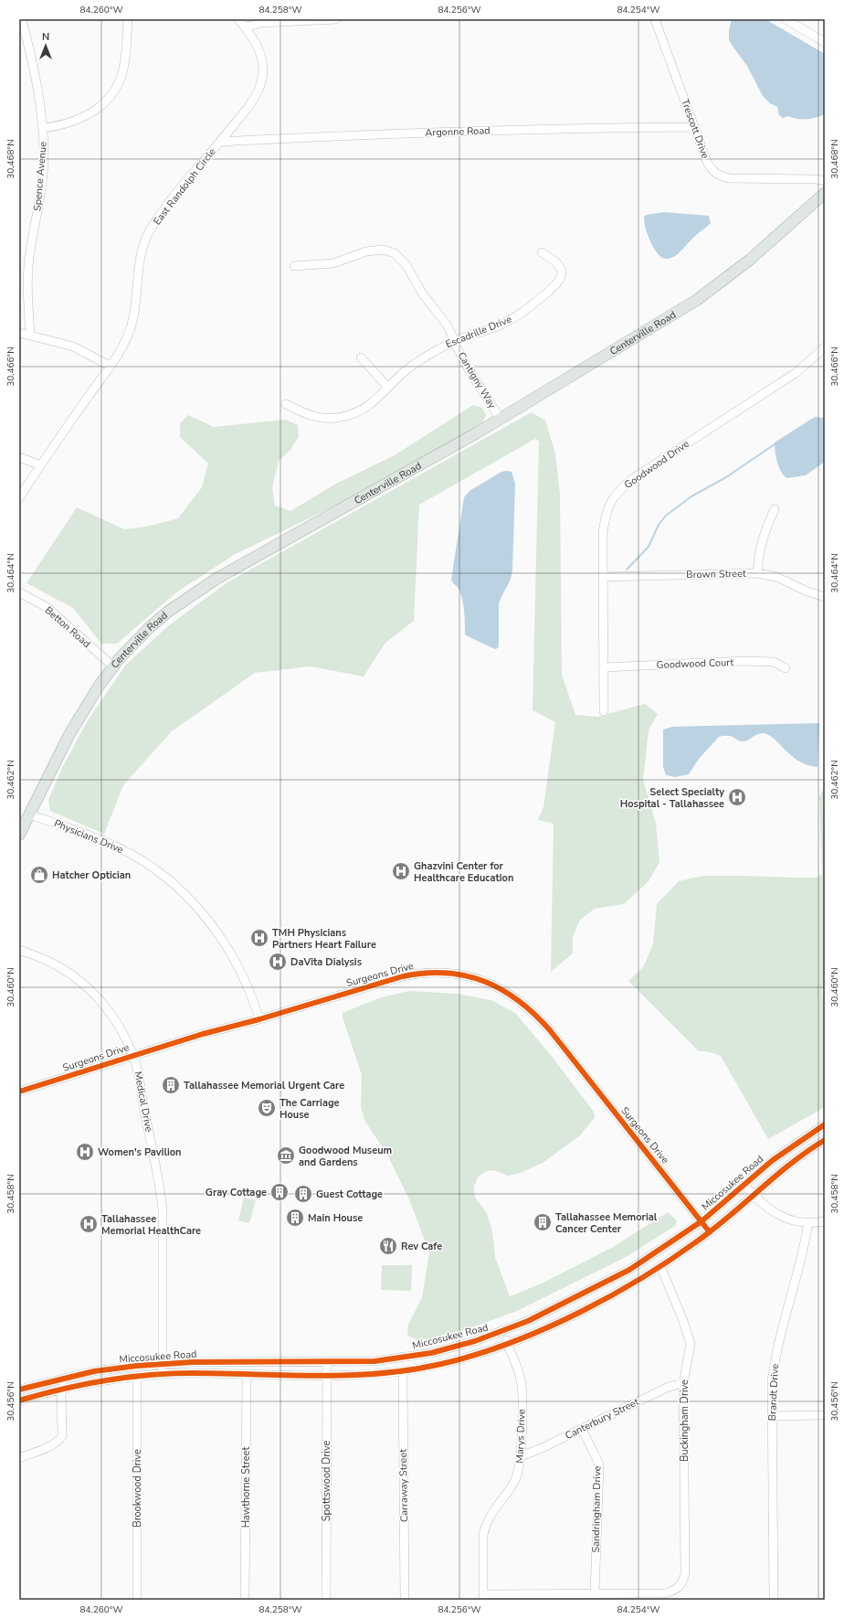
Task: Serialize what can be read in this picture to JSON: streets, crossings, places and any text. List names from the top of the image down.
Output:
{
  "streets": {
    "main road": ["Centerville Road"],
    "street": [
      "Trescott Drive",
      "Argonne Road",
      "Spence Avenue",
      "East Randolph Circle",
      "Escadrille Drive",
      "Cantigny Way",
      "Goodwood Drive",
      "Brown Street",
      "Betton Road",
      "Goodwood Court",
      "Physicians Drive",
      "Surgeons Drive",
      "Medical Drive",
      "Miccosukee Road",
      "Brandt Drive",
      "Canterbury Street",
      "Buckingham Drive",
      "Marys Drive",
      "Spottswood Drive",
      "Carraway Street",
      "Hawthorne Street",
      "Brookwood Drive",
      "Sandringham Drive"
    ]
  },
  "crossings": [
    ["Trescott Drive", "Argonne Road"],
    ["Argonne Road", "East Randolph Circle"],
    ["Escadrille Drive", "Cantigny Way"],
    ["Centerville Road", "Cantigny Way"],
    ["Centerville Road", "Betton Road"],
    ["Centerville Road", "Physicians Drive"],
    ["Goodwood Drive", "Brown Street"],
    ["Goodwood Drive", "Goodwood Court"],
    ["Physicians Drive", "Surgeons Drive"],
    ["Surgeons Drive", "Medical Drive"],
    ["Surgeons Drive", "Miccosukee Road"],
    ["Medical Drive", "Miccosukee Road"],
    ["Miccosukee Road", "Buckingham Drive"],
    ["Miccosukee Road", "Marys Drive"],
    ["Miccosukee Road", "Spottswood Drive"],
    ["Miccosukee Road", "Carraway Street"],
    ["Miccosukee Road", "Hawthorne Street"],
    ["Miccosukee Road", "Brookwood Drive"],
    ["Canterbury Street", "Buckingham Drive"],
    ["Canterbury Street", "Marys Drive"],
    ["Canterbury Street", "Sandringham Drive"],
    ["Buckingham Drive", "Sandringham Drive"]
  ],
  "places": {
    "hospital": [
      "Select Specialty Hospital - Tallahassee",
      "Ghazvini Center for Healthcare Education",
      "TMH Physicians Partners Heart Failure",
      "DaVita Dialysis",
      "Women's Pavilion",
      "Tallahassee Memorial HealthCare"
    ],
    "shop": ["Hatcher Optician"],
    "building": [
      "Tallahassee Memorial Urgent Care",
      "Gray Cottage",
      "Guest Cottage",
      "Main House",
      "Tallahassee Memorial Cancer Center"
    ],
    "theatre": ["The Carriage House"],
    "museum": ["Goodwood Museum and Gardens"],
    "restaurant": ["Rev Cafe"]
  },
  "north": "top",
  "coordinates": [
    "84.260°W",
    "84.258°W",
    "84.256°W",
    "84.254°W",
    "30.468°N",
    "30.466°N",
    "30.464°N",
    "30.462°N",
    "30.460°N",
    "30.458°N",
    "30.456°N"
  ]
}
